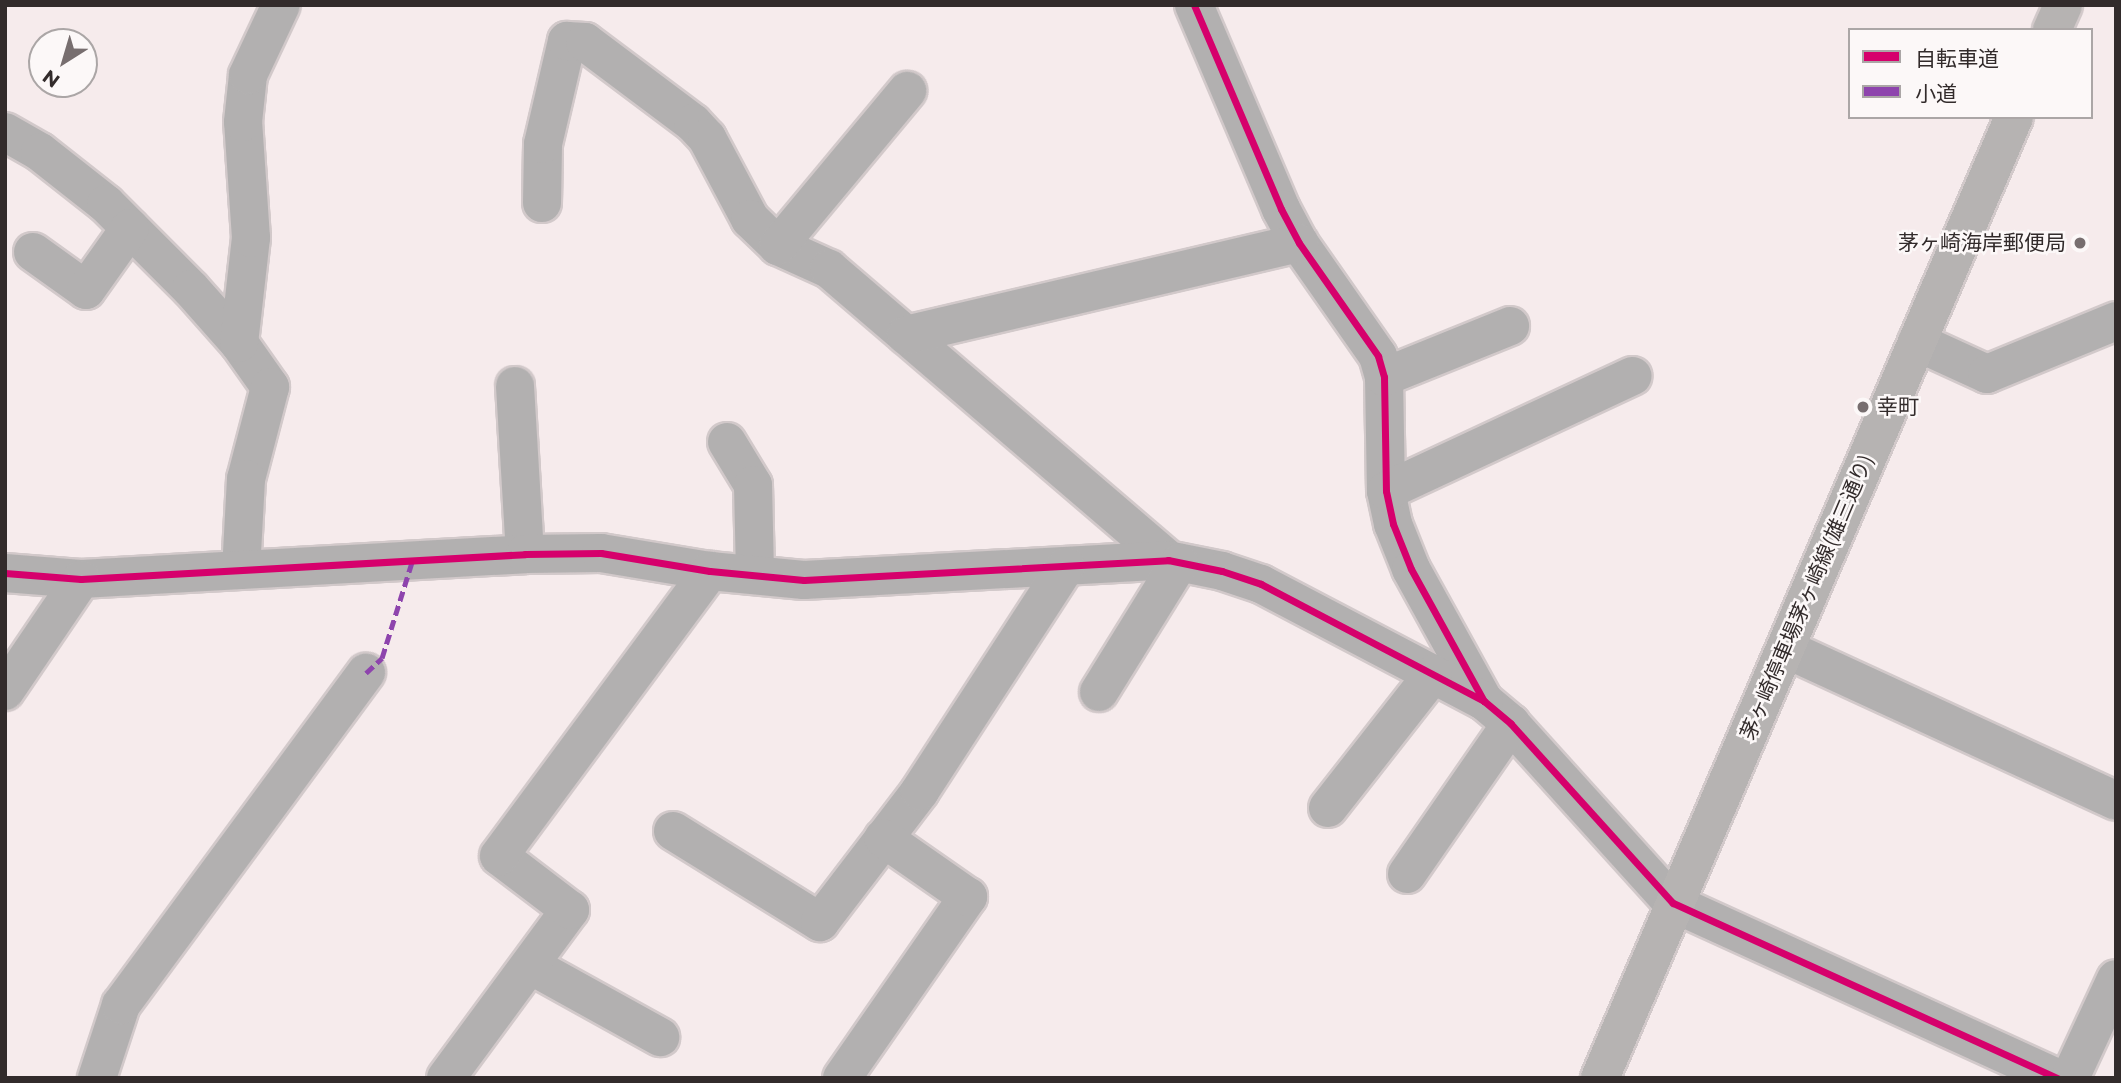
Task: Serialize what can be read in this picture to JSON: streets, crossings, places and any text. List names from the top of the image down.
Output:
{
  "streets": {
    "main road": ["茅ヶ崎停車場茅ヶ崎線(雄三通り)"]
  },
  "places": ["茅ヶ崎海岸郵便局", "幸町"],
  "legend": ["自転車道", "小道"],
  "north": "bottom left"
}
